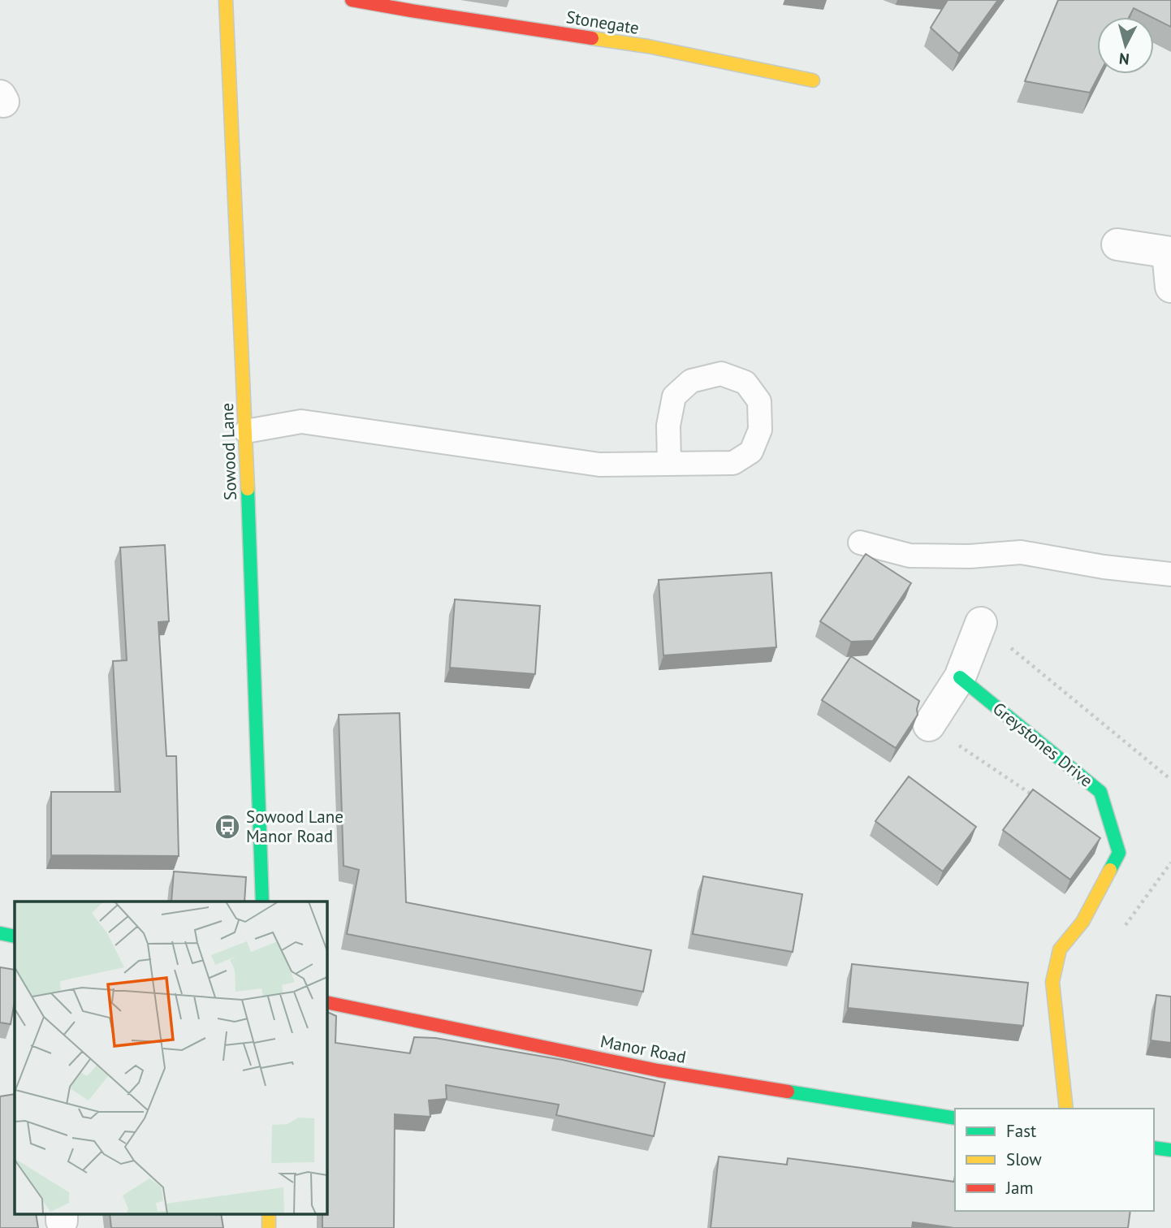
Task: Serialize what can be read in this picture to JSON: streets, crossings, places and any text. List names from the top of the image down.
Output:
{
  "streets": {
    "street": [
      "Stonegate",
      "Sowood Lane",
      "Greystones Drive",
      "Manor Road"
    ]
  },
  "places": {
    "bus stop": ["Sowood Lane Manor Road"]
  },
  "legend": ["Fast", "Slow", "Jam"],
  "north": "bottom"
}
